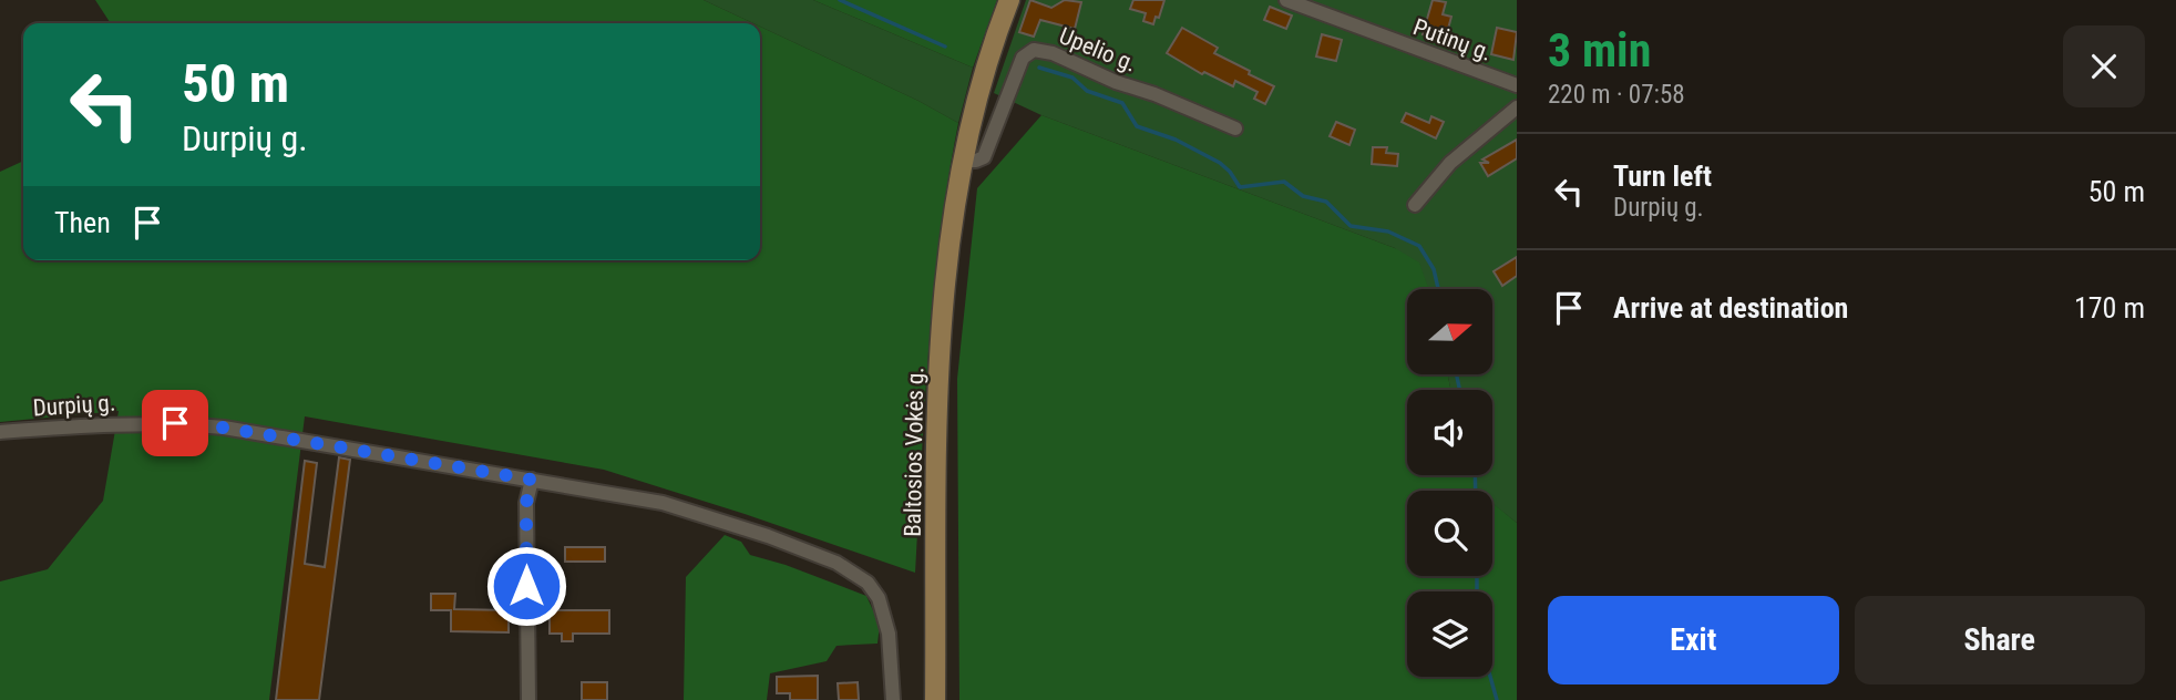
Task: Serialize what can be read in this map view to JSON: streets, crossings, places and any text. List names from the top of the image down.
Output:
{
  "streets": {
    "main road": ["Baltosios Vokės g."],
    "street": ["Putinų g.", "Upelio g.", "Durpių g."]
  },
  "crossings": [
    ["Upelio g.", "Baltosios Vokės g."]
  ],
  "north": "right",
  "page": {
    "heading": ["3 min", "220 m · 07:58"],
    "turn": ["50 m", "Durpių g."],
    "list": [
      {
        "name": "Turn left",
        "note": "Durpių g.",
        "value": "50 m"
      },
      {
        "name": "Arrive at destination",
        "value": "170 m"
      }
    ],
    "then": "Then",
    "buttons": ["Exit", "Share"]
  }
}
